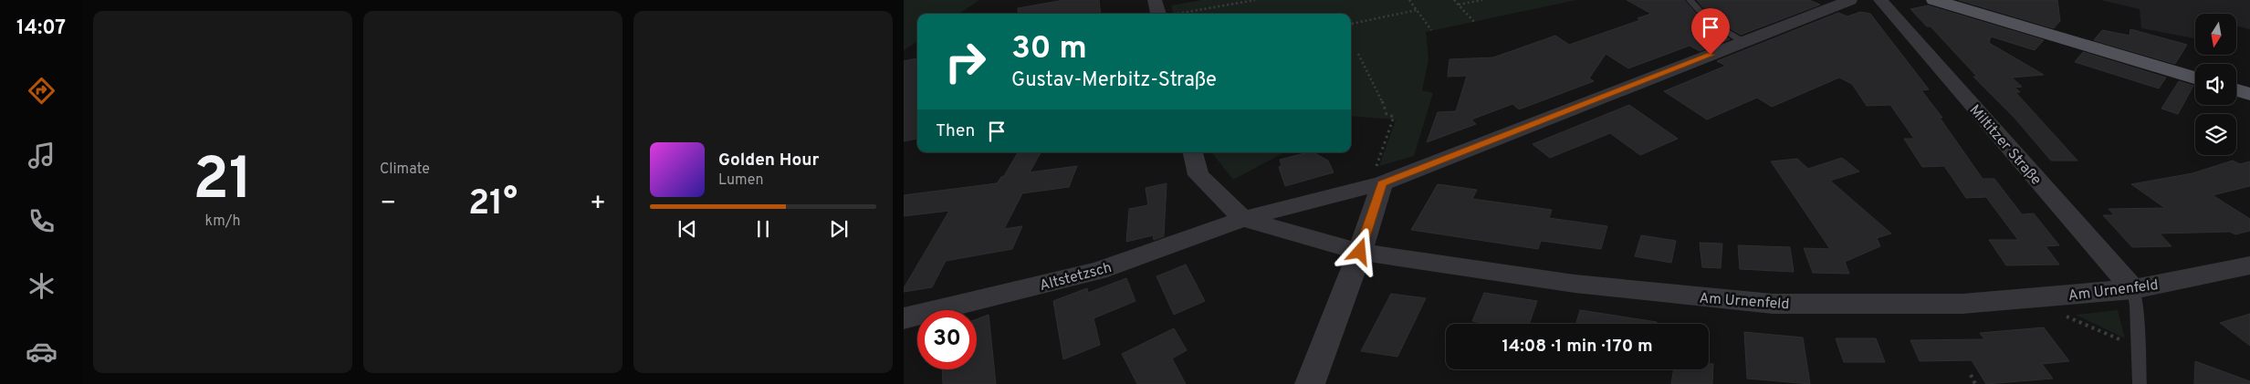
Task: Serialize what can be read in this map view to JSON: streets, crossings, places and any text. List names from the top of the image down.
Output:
{
  "streets": {
    "street": ["Miltitzer Straße", "Altstetzsch", "Am Urnenfeld"]
  },
  "crossings": [
    ["Miltitzer Straße", "Am Urnenfeld"],
    ["Altstetzsch", "Am Urnenfeld"]
  ],
  "north": "bottom",
  "page": {
    "tabs": "14:07",
    "tile": [
      ["21", "km/h"],
      "Climate"
    ],
    "turn": ["30 m", "Gustav-Merbitz-Straße"],
    "then": "Then",
    "song": ["Golden Hour", "Lumen"],
    "heat": ["−", "21°", "+"],
    "limit": "30",
    "trip": "14:08 · 1 min · 170 m"
  }
}
